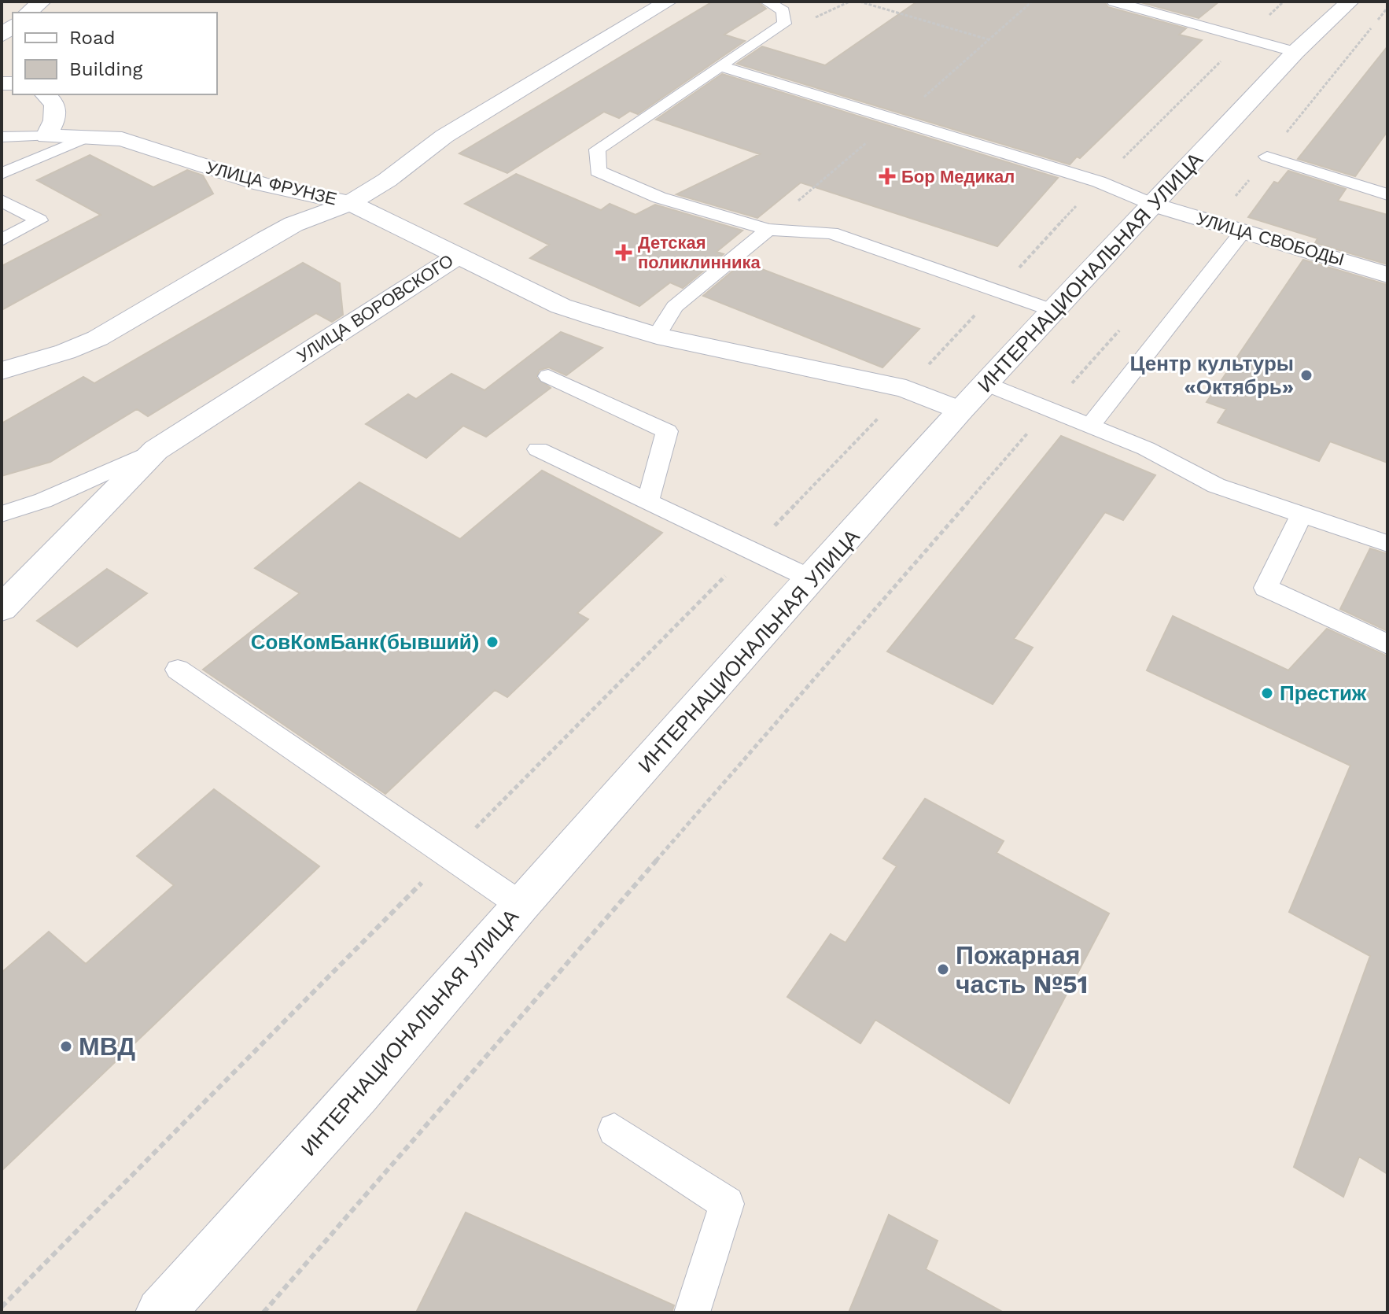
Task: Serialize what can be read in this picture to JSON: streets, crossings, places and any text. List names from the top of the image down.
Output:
{
  "streets": {
    "street": [
      "УЛИЦА ФРУНЗЕ",
      "УЛИЦА СВОБОДЫ",
      "ИНТЕРНАЦИОНАЛЬНАЯ УЛИЦА",
      "УЛИЦА ВОРОВСКОГО"
    ]
  },
  "crossings": [
    ["УЛИЦА ФРУНЗЕ", "УЛИЦА ВОРОВСКОГО"],
    ["УЛИЦА СВОБОДЫ", "ИНТЕРНАЦИОНАЛЬНАЯ УЛИЦА"]
  ],
  "places": {
    "health": ["Бор Медикал", "Детская поликлинника"],
    "other": [
      "Центр культуры «Октябрь»",
      "СовКомБанк(бывший)",
      "Престиж",
      "Пожарная часть №51",
      "МВД"
    ]
  },
  "legend": ["Road", "Building"]
}
